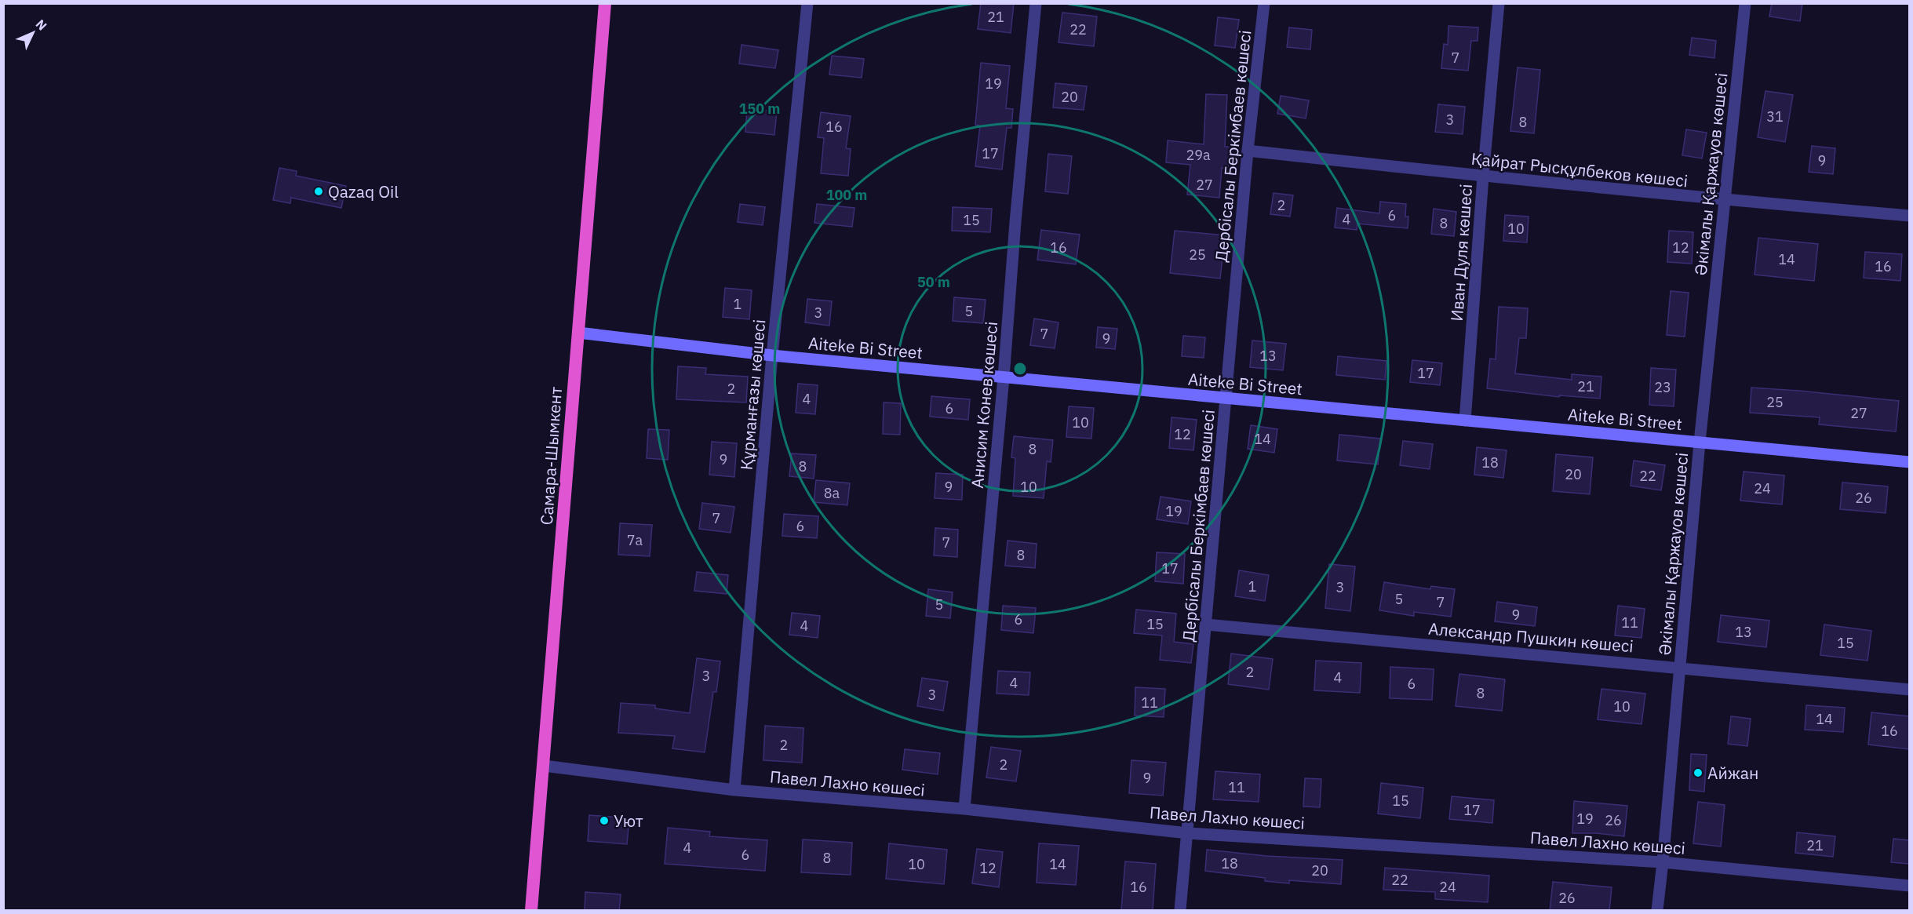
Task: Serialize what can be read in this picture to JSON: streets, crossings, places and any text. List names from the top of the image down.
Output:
{
  "streets": {
    "highway": ["Самара-Шымкент"],
    "main road": ["Aiteke Bi Street"],
    "street": [
      "Дербісалы Беркімбаев көшесі",
      "Қайрат Рысқұлбеков көшесі",
      "Әкімалы Қаржауов көшесі",
      "Иван Дуля көшесі",
      "Құрманғазы көшесі",
      "Анисим Конев көшесі",
      "Александр Пушкин көшесі",
      "Павел Лахно көшесі"
    ]
  },
  "crossings": [
    ["Дербісалы Беркімбаев көшесі", "Қайрат Рысқұлбеков көшесі"],
    ["Дербісалы Беркімбаев көшесі", "Aiteke Bi Street"],
    ["Дербісалы Беркімбаев көшесі", "Александр Пушкин көшесі"],
    ["Дербісалы Беркімбаев көшесі", "Павел Лахно көшесі"],
    ["Қайрат Рысқұлбеков көшесі", "Әкімалы Қаржауов көшесі"],
    ["Қайрат Рысқұлбеков көшесі", "Иван Дуля көшесі"],
    ["Әкімалы Қаржауов көшесі", "Aiteke Bi Street"],
    ["Әкімалы Қаржауов көшесі", "Александр Пушкин көшесі"],
    ["Әкімалы Қаржауов көшесі", "Павел Лахно көшесі"],
    ["Иван Дуля көшесі", "Aiteke Bi Street"],
    ["Aiteke Bi Street", "Құрманғазы көшесі"],
    ["Aiteke Bi Street", "Анисим Конев көшесі"],
    ["Aiteke Bi Street", "Самара-Шымкент"],
    ["Құрманғазы көшесі", "Павел Лахно көшесі"],
    ["Анисим Конев көшесі", "Павел Лахно көшесі"],
    ["Самара-Шымкент", "Павел Лахно көшесі"]
  ],
  "places": ["Qazaq Oil", "Айжан", "Уют"],
  "house_numbers": [
    "21",
    "22",
    "7",
    "19",
    "20",
    "31",
    "3",
    "8",
    "16",
    "17",
    "29а",
    "9",
    "27",
    "2",
    "6",
    "4",
    "15",
    "8",
    "10",
    "16",
    "12",
    "25",
    "14",
    "16",
    "1",
    "5",
    "3",
    "7",
    "9",
    "13",
    "17",
    "21",
    "23",
    "2",
    "4",
    "25",
    "6",
    "27",
    "10",
    "12",
    "14",
    "8",
    "9",
    "18",
    "8",
    "20",
    "22",
    "9",
    "10",
    "24",
    "8а",
    "26",
    "19",
    "7",
    "6",
    "7а",
    "7",
    "8",
    "17",
    "1",
    "3",
    "5",
    "7",
    "5",
    "9",
    "6",
    "11",
    "15",
    "4",
    "13",
    "15",
    "2",
    "3",
    "4",
    "4",
    "6",
    "8",
    "3",
    "11",
    "10",
    "14",
    "16",
    "2",
    "2",
    "9",
    "11",
    "15",
    "17",
    "19",
    "26",
    "21",
    "4",
    "6",
    "8",
    "18",
    "10",
    "14",
    "12",
    "20",
    "22",
    "16",
    "24",
    "26"
  ],
  "north": "top right",
  "rings": ["150 m", "100 m", "50 m"]
}
